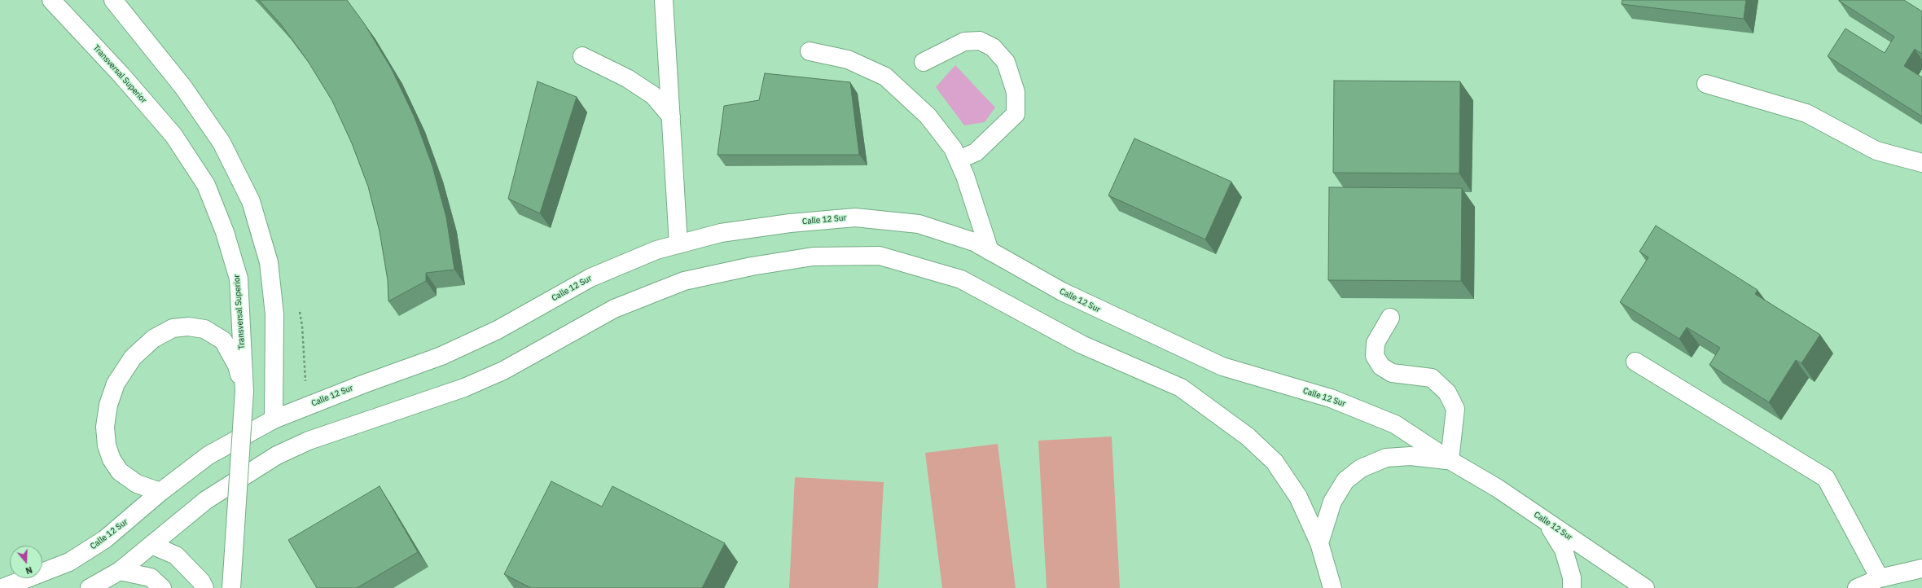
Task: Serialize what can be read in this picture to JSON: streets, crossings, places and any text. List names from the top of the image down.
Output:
{
  "streets": {
    "main road": ["Transversal Superior", "Calle 12 Sur"]
  },
  "north": "bottom"
}
